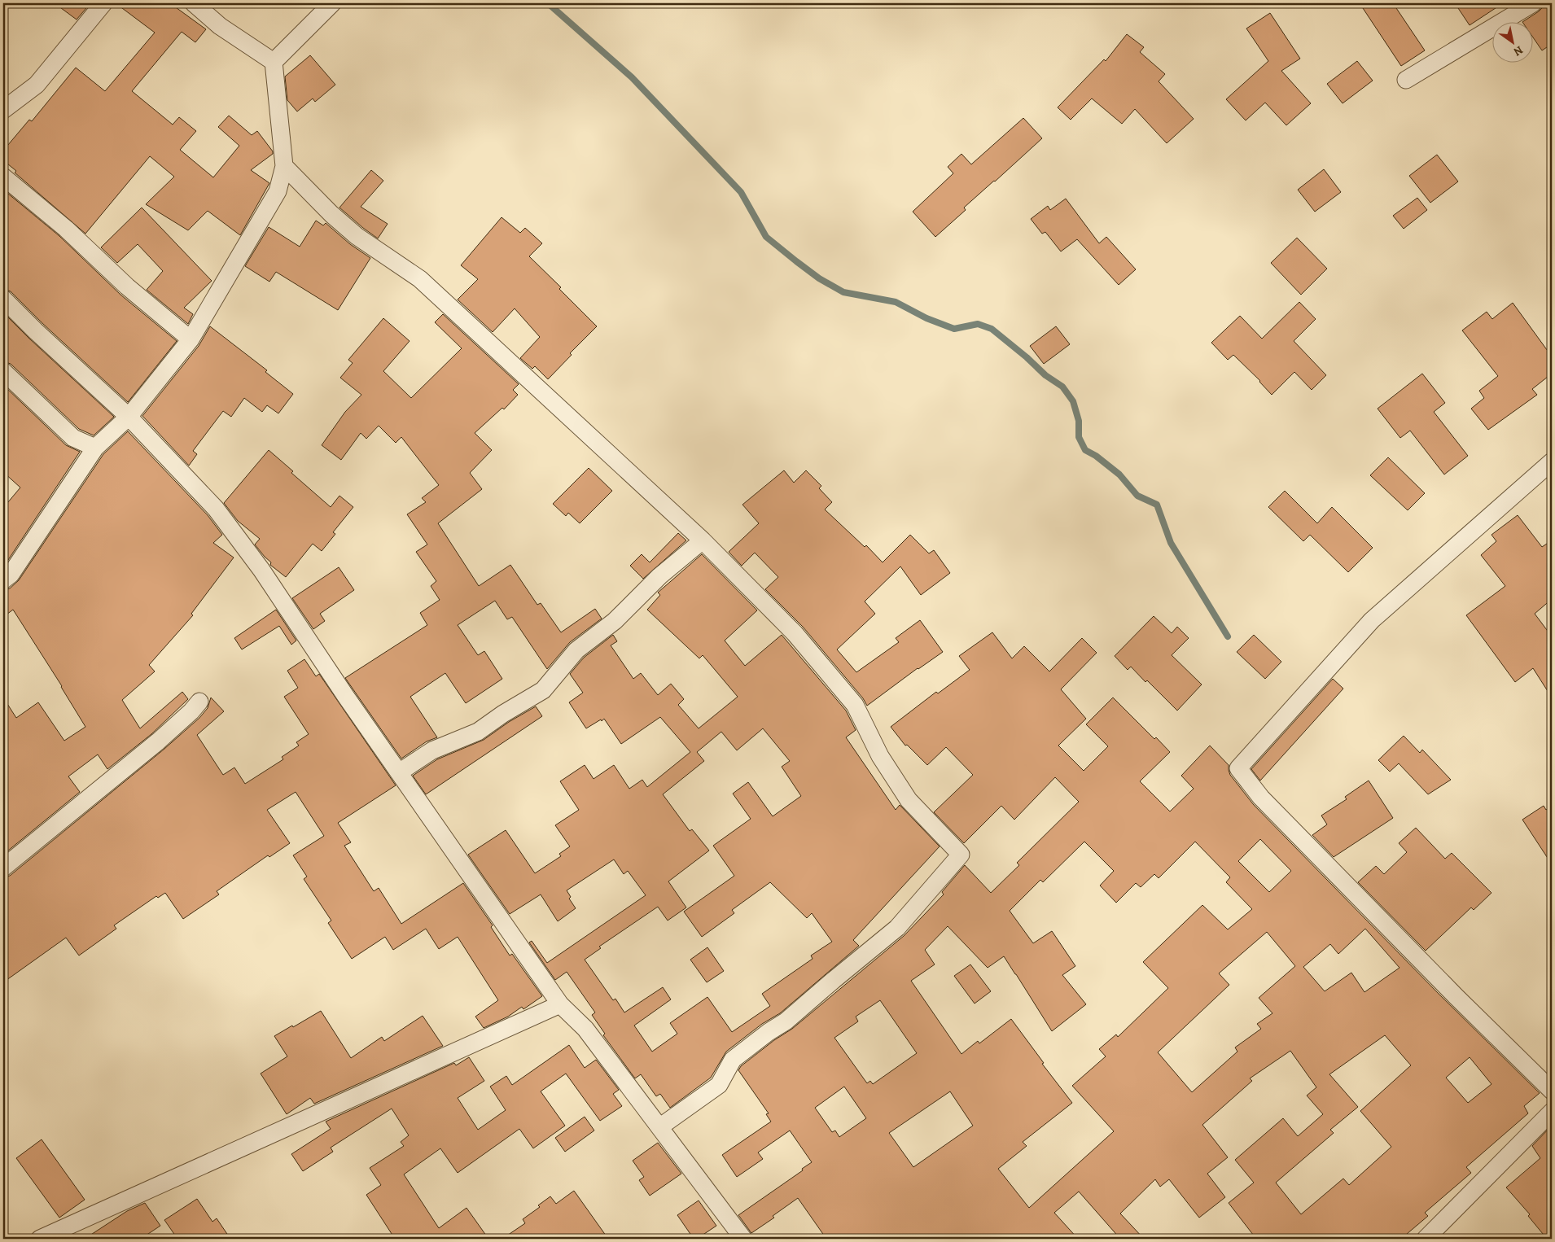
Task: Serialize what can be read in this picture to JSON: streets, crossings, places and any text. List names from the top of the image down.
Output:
{
  "north": "bottom right"
}
